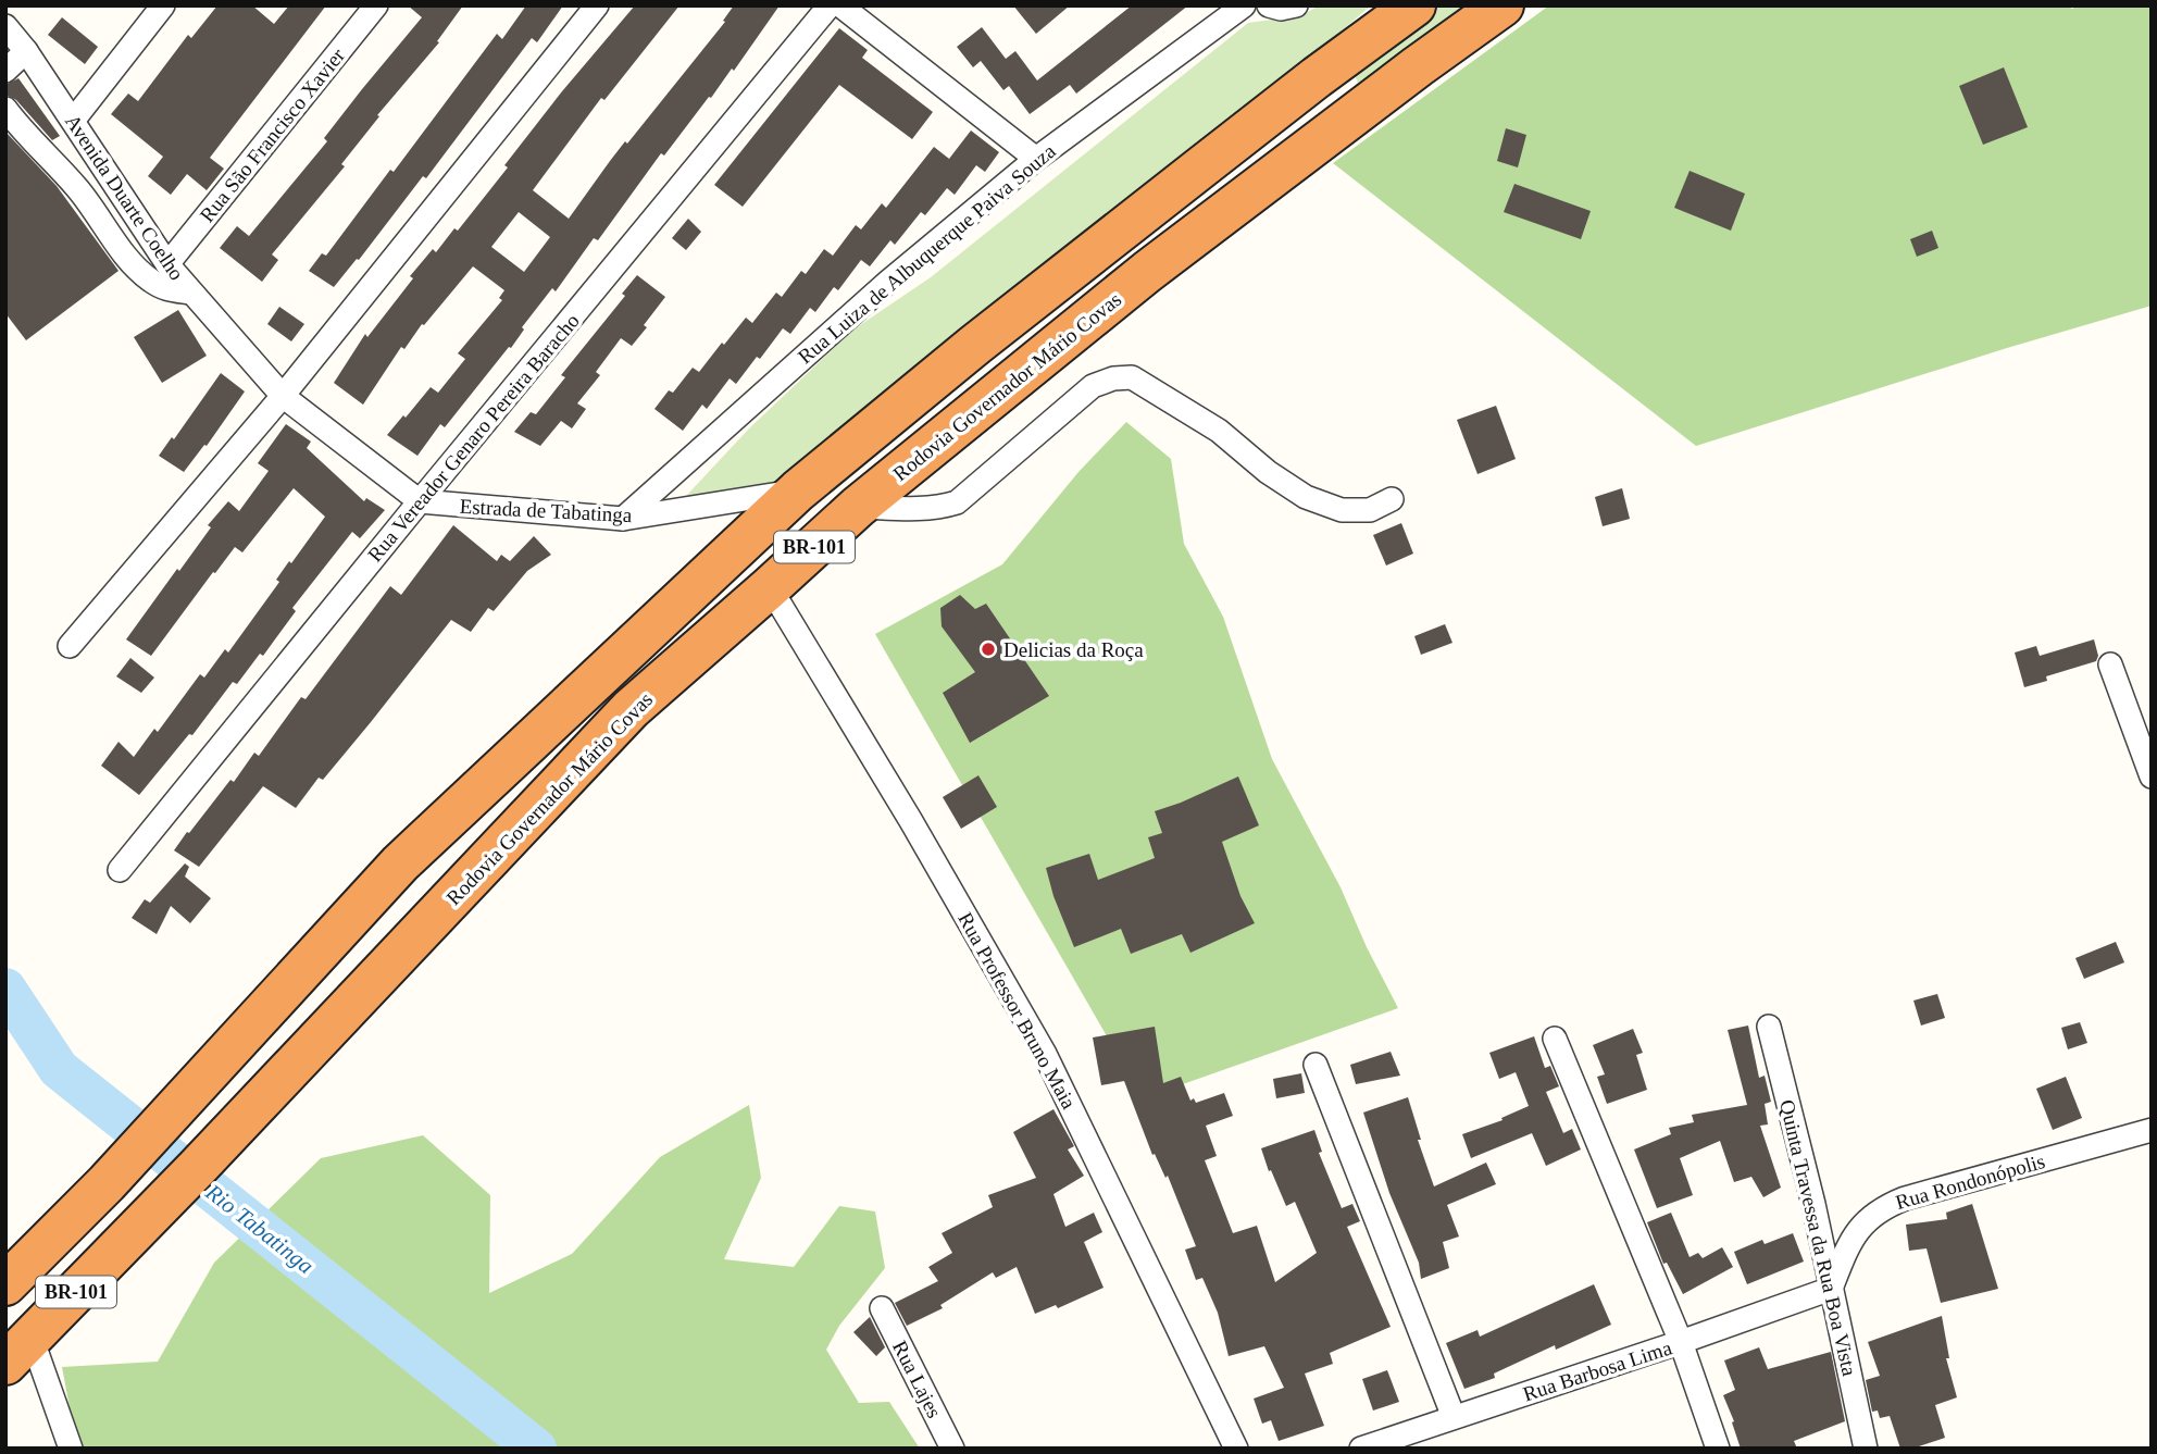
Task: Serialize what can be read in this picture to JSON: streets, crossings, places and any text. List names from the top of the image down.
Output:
{
  "streets": {
    "highway": ["Rodovia Governador Mário Covas", "BR-101"],
    "street": [
      "Rua São Francisco Xavier",
      "Avenida Duarte Coelho",
      "Rua Luiza de Albuquerque Paiva Souza",
      "Rua Vereador Genaro Pereira Baracho",
      "Estrada de Tabatinga",
      "Rua Professor Bruno Maia",
      "Rua Rondonópolis",
      "Quinta Travessa da Rua Boa Vista",
      "Rua Barbosa Lima",
      "Rua Lajes"
    ]
  },
  "crossings": [
    ["Rua São Francisco Xavier", "Avenida Duarte Coelho"],
    ["Rua Luiza de Albuquerque Paiva Souza", "Estrada de Tabatinga"],
    ["Rodovia Governador Mário Covas", "Rua Professor Bruno Maia"],
    ["Rua Vereador Genaro Pereira Baracho", "Estrada de Tabatinga"],
    ["Estrada de Tabatinga", "BR-101"],
    ["Rua Rondonópolis", "Quinta Travessa da Rua Boa Vista"],
    ["Rua Rondonópolis", "Rua Barbosa Lima"],
    ["Quinta Travessa da Rua Boa Vista", "Rua Barbosa Lima"]
  ],
  "water": ["Rio Tabatinga"],
  "places": ["Delicias da Roça"]
}
